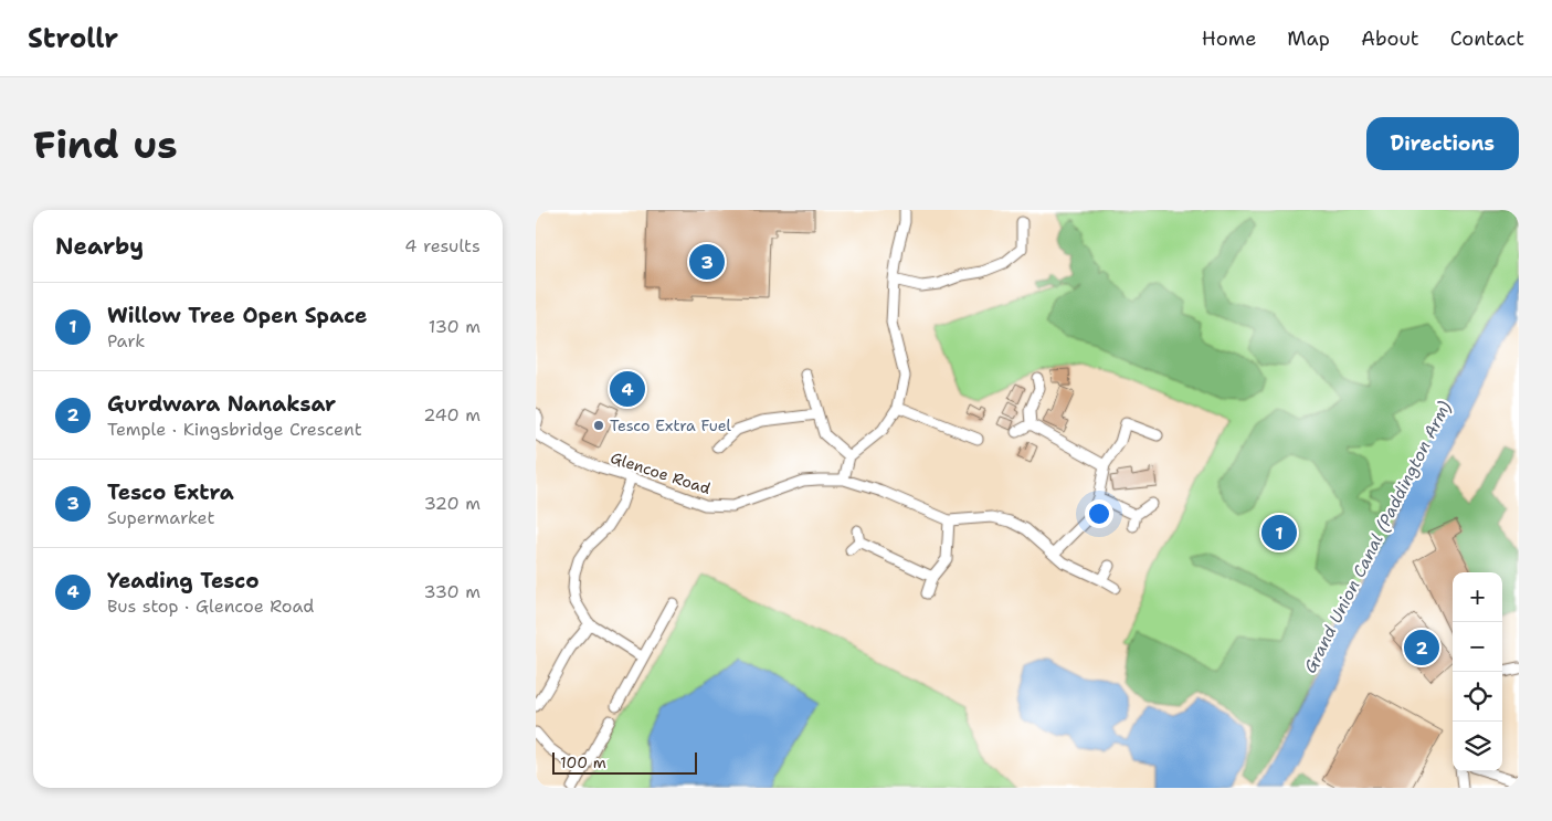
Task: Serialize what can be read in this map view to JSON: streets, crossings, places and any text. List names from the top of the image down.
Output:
{
  "streets": {
    "street": ["Glencoe Road"]
  },
  "water": ["Grand Union Canal (Paddington Arm)"],
  "places": ["Tesco Extra Fuel"],
  "scale_bar": "100 m",
  "page": {
    "header": "Strollr",
    "nav": [
      "Home",
      "Map",
      "About",
      "Contact"
    ],
    "buttons": "Directions",
    "title": "Find us",
    "heading": ["Nearby", "4 results"],
    "pins": [
      "3",
      "4",
      "1",
      "2"
    ],
    "list": [
      {
        "mark": "1",
        "name": "Willow Tree Open Space",
        "note": "Park",
        "value": "130 m"
      },
      {
        "mark": "2",
        "name": "Gurdwara Nanaksar",
        "note": "Temple · Kingsbridge Crescent",
        "value": "240 m"
      },
      {
        "mark": "3",
        "name": "Tesco Extra",
        "note": "Supermarket",
        "value": "320 m"
      },
      {
        "mark": "4",
        "name": "Yeading Tesco",
        "note": "Bus stop · Glencoe Road",
        "value": "330 m"
      }
    ],
    "map_buttons": ["+", "−"],
    "scale": "100 m"
  }
}
